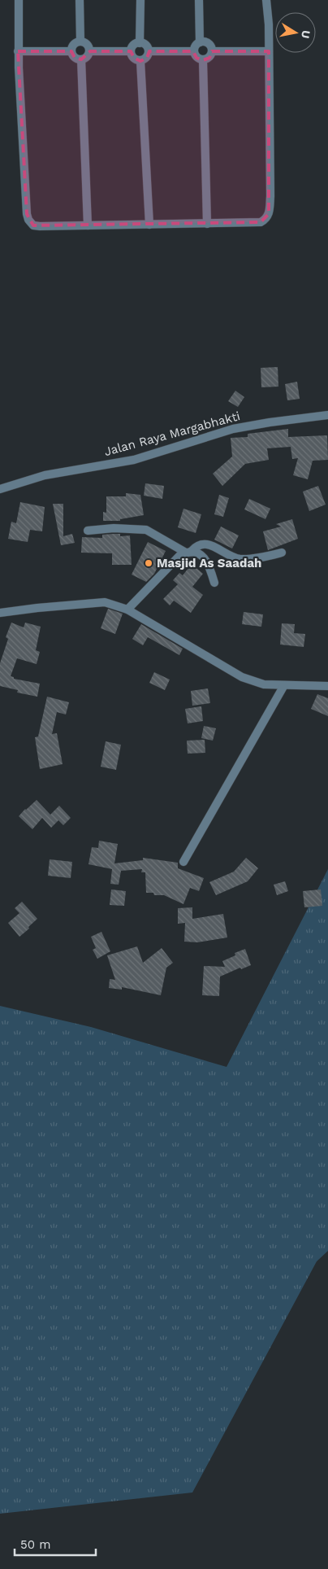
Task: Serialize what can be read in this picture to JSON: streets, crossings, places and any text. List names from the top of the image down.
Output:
{
  "streets": {
    "street": ["Jalan Raya Margabhakti"]
  },
  "places": ["Masjid As Saadah"],
  "scale_bar": "50 m",
  "north": "right"
}
